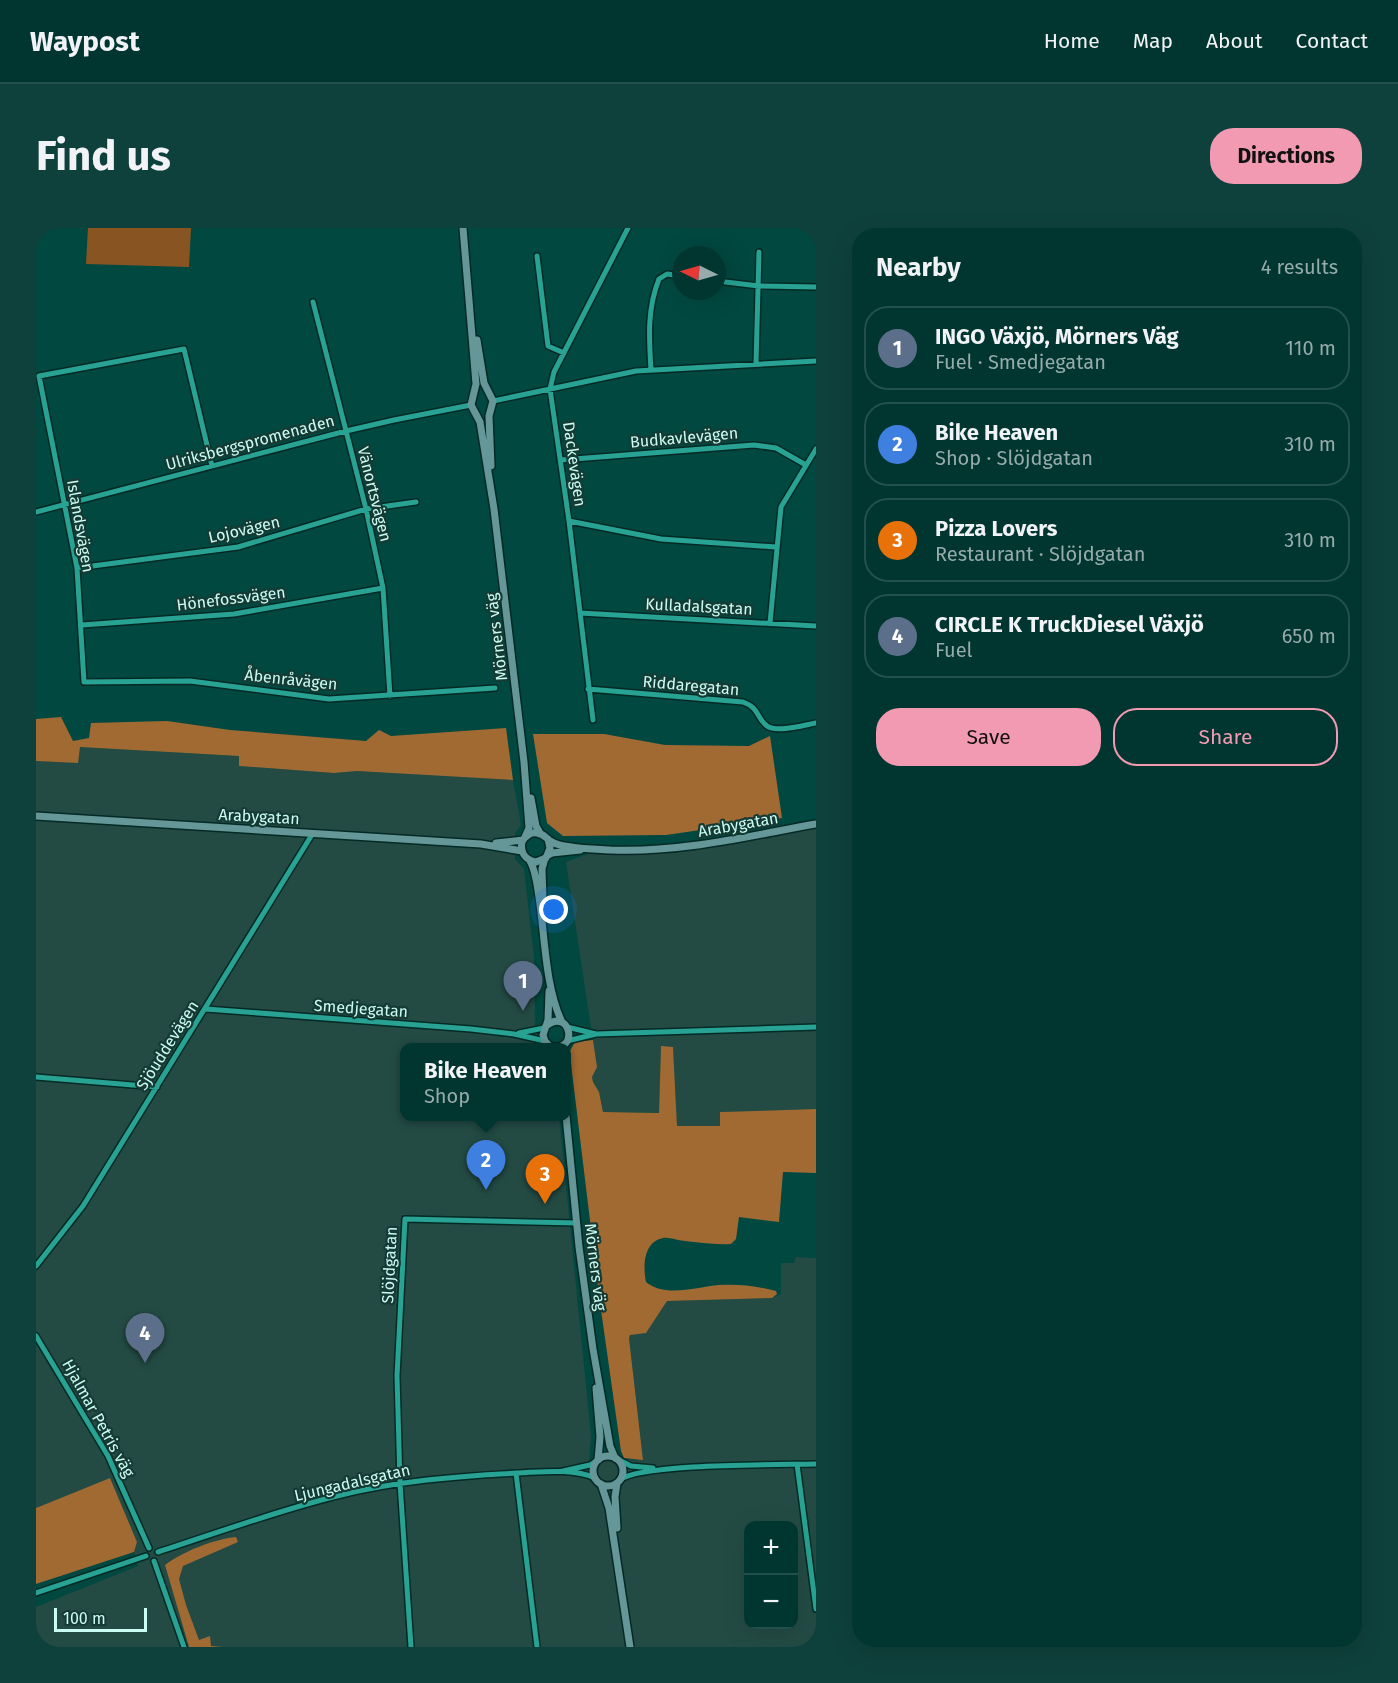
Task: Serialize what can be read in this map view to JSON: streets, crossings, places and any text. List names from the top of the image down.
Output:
{
  "streets": {
    "main road": ["Mörners väg", "Arabygatan"],
    "street": [
      "Budkavlevägen",
      "Ulriksbergspromenaden",
      "Dackevägen",
      "Vänortsvägen",
      "Islandsvägen",
      "Lojovägen",
      "Hönefossvägen",
      "Kulladalsgatan",
      "Åbenråvägen",
      "Riddaregatan",
      "Smedjegatan",
      "Sjöuddevägen",
      "Slöjdgatan",
      "Hjalmar Petris väg",
      "Ljungadalsgatan"
    ]
  },
  "crossings": [
    ["Budkavlevägen", "Dackevägen"],
    ["Ulriksbergspromenaden", "Vänortsvägen"],
    ["Ulriksbergspromenaden", "Islandsvägen"],
    ["Ulriksbergspromenaden", "Mörners väg"],
    ["Dackevägen", "Kulladalsgatan"],
    ["Dackevägen", "Riddaregatan"],
    ["Vänortsvägen", "Lojovägen"],
    ["Vänortsvägen", "Hönefossvägen"],
    ["Vänortsvägen", "Åbenråvägen"],
    ["Islandsvägen", "Lojovägen"],
    ["Islandsvägen", "Hönefossvägen"],
    ["Islandsvägen", "Åbenråvägen"],
    ["Mörners väg", "Arabygatan"],
    ["Mörners väg", "Slöjdgatan"],
    ["Mörners väg", "Ljungadalsgatan"],
    ["Arabygatan", "Sjöuddevägen"],
    ["Smedjegatan", "Sjöuddevägen"],
    ["Slöjdgatan", "Ljungadalsgatan"],
    ["Hjalmar Petris väg", "Ljungadalsgatan"]
  ],
  "scale_bar": "100 m",
  "north": "left",
  "page": {
    "header": "Waypost",
    "nav": [
      "Home",
      "Map",
      "About",
      "Contact"
    ],
    "buttons": [
      "Directions",
      ["Save", "Share"]
    ],
    "title": "Find us",
    "heading": ["Nearby", "4 results"],
    "list": [
      {
        "mark": "1",
        "name": "INGO Växjö, Mörners Väg",
        "note": "Fuel · Smedjegatan",
        "value": "110 m"
      },
      {
        "mark": "2",
        "name": "Bike Heaven",
        "note": "Shop · Slöjdgatan",
        "value": "310 m"
      },
      {
        "mark": "3",
        "name": "Pizza Lovers",
        "note": "Restaurant · Slöjdgatan",
        "value": "310 m"
      },
      {
        "mark": "4",
        "name": "CIRCLE K TruckDiesel Växjö",
        "note": "Fuel",
        "value": "650 m"
      }
    ],
    "pins": [
      "1",
      "2",
      "3",
      "4"
    ],
    "popup": ["Bike Heaven", "Shop"],
    "map_buttons": ["+", "−"],
    "scale": "100 m"
  }
}
